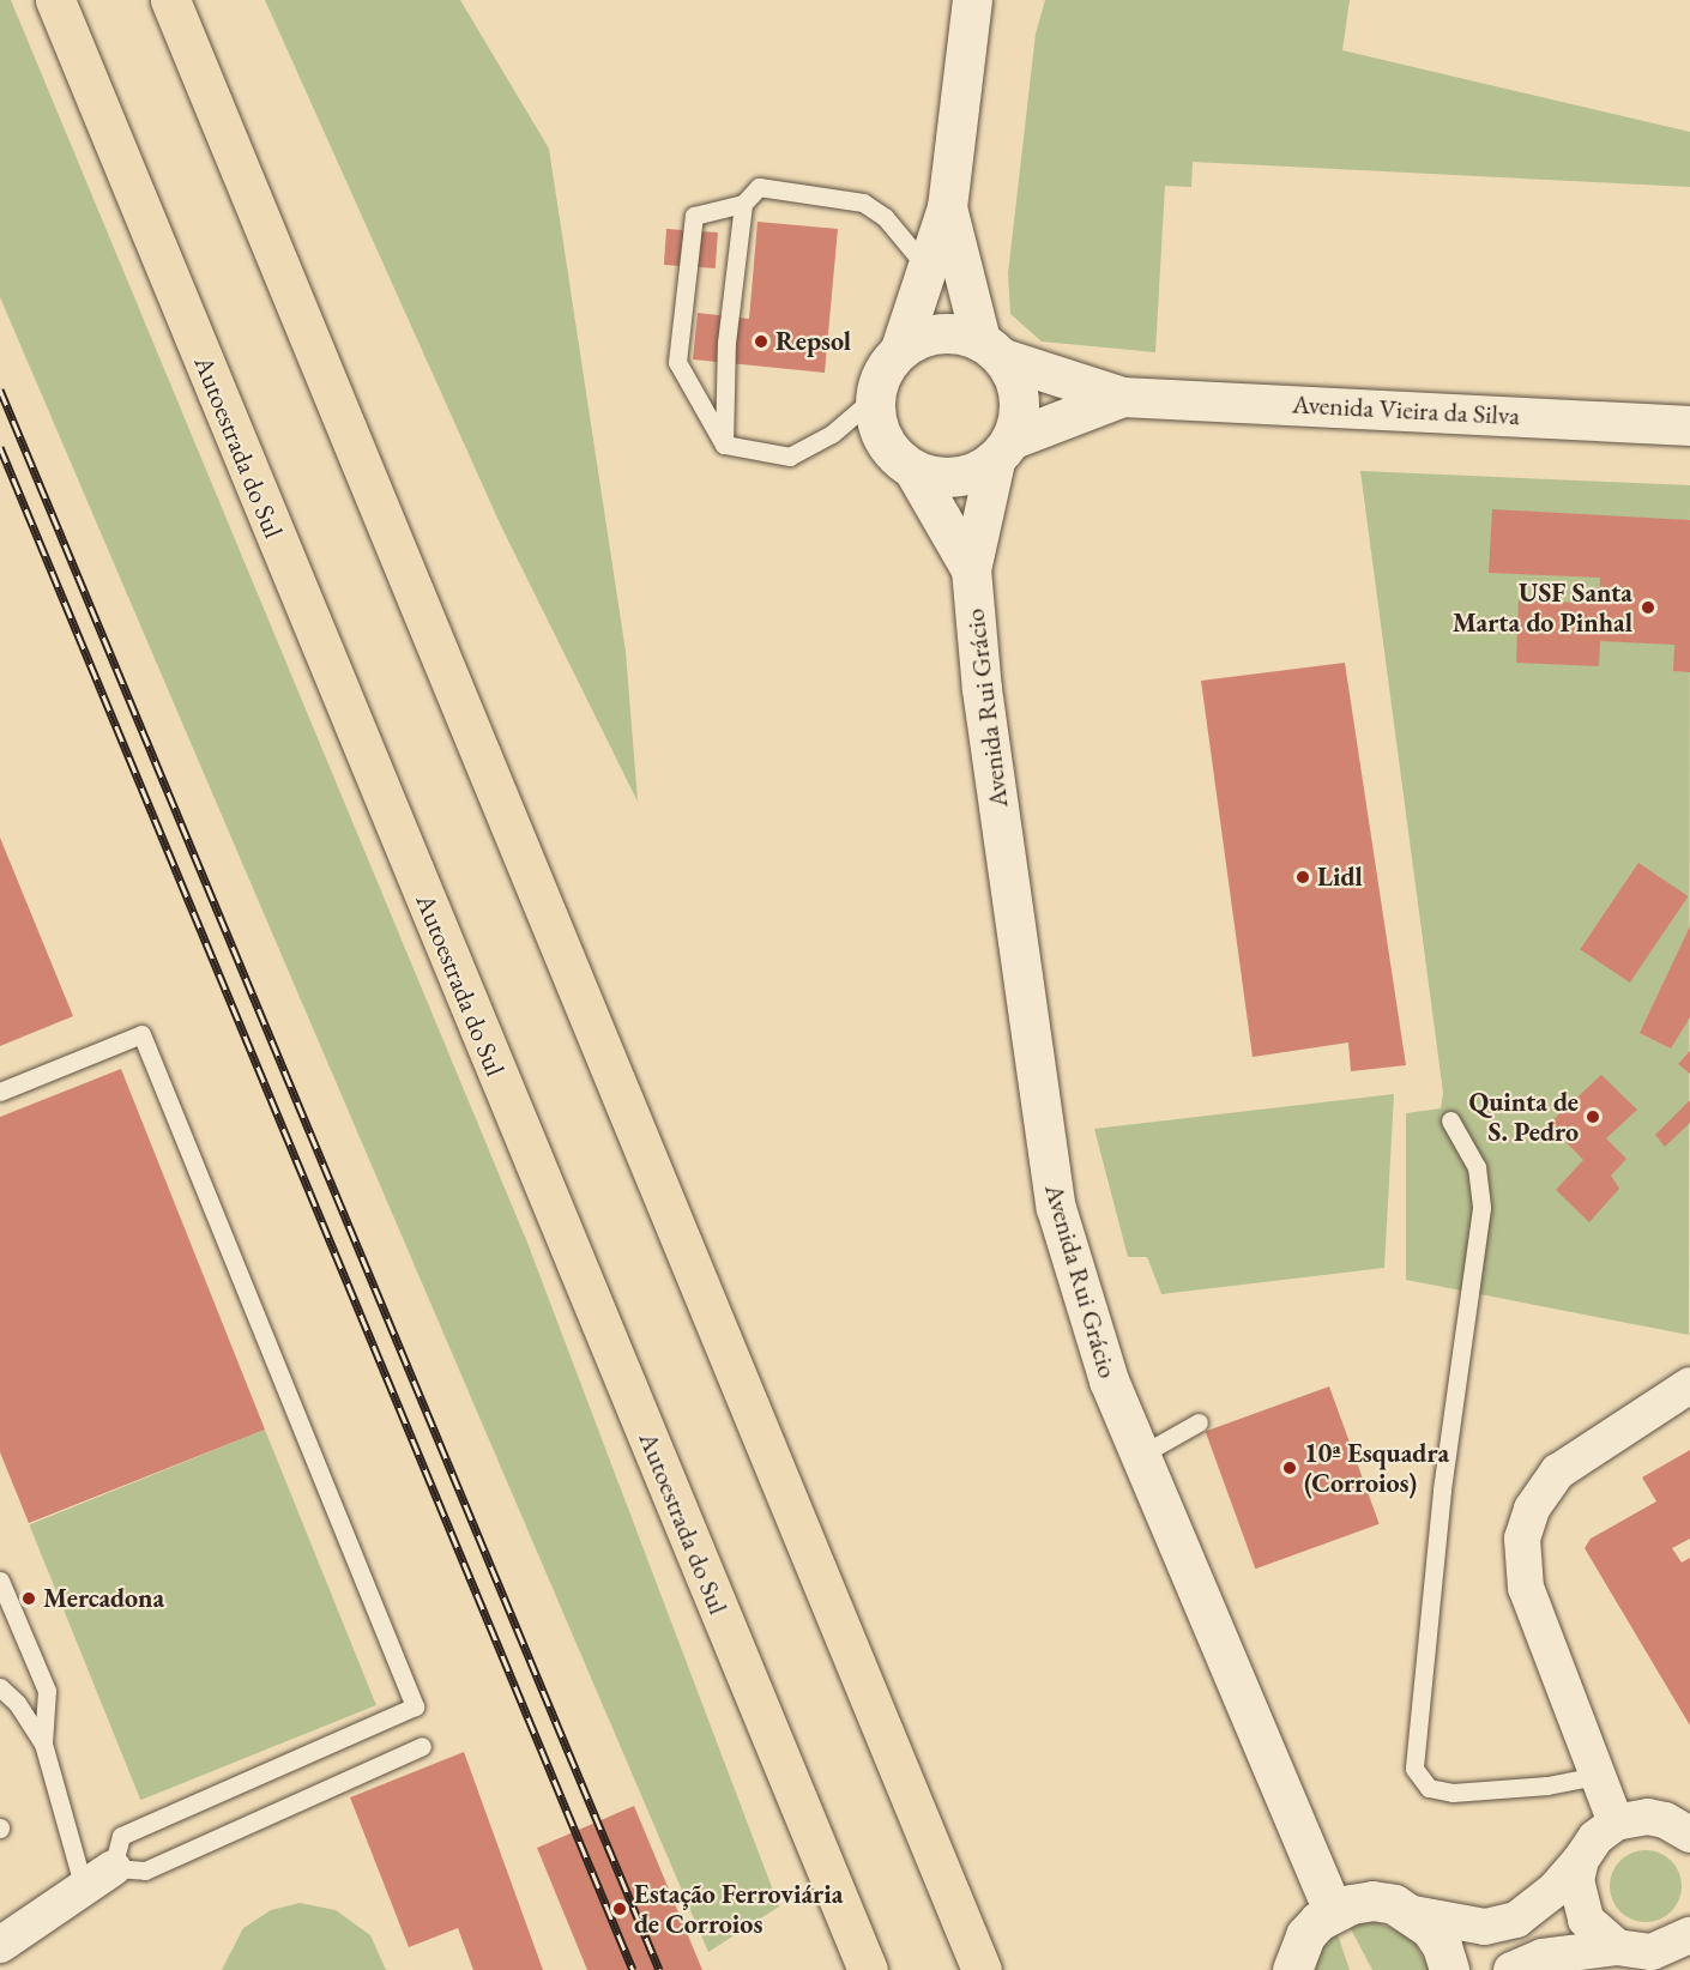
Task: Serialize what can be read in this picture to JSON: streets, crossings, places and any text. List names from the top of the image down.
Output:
{
  "streets": {
    "highway": ["Autoestrada do Sul"],
    "street": ["Avenida Vieira da Silva", "Avenida Rui Grácio"]
  },
  "crossings": [
    ["Avenida Vieira da Silva", "Avenida Rui Grácio"]
  ],
  "places": [
    "Repsol",
    "USF Santa Marta do Pinhal",
    "Lidl",
    "Quinta de S. Pedro",
    "10ª Esquadra (Corroios)",
    "Mercadona",
    "Estação Ferroviária de Corroios"
  ]
}
